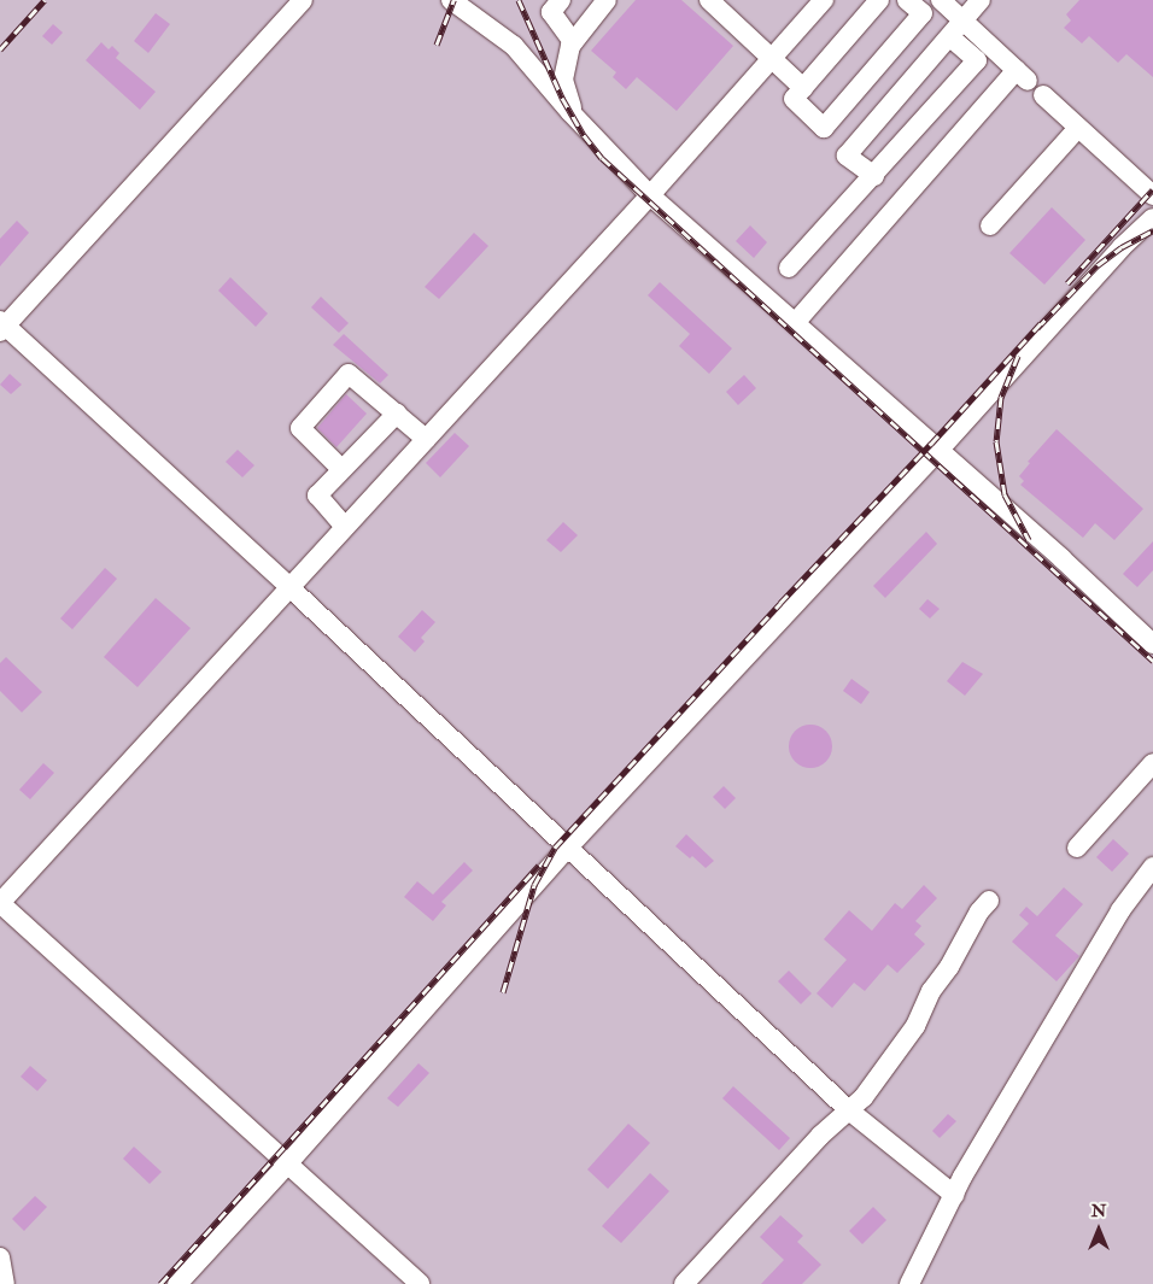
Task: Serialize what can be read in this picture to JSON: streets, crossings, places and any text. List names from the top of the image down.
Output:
{
  "north": "top"
}
